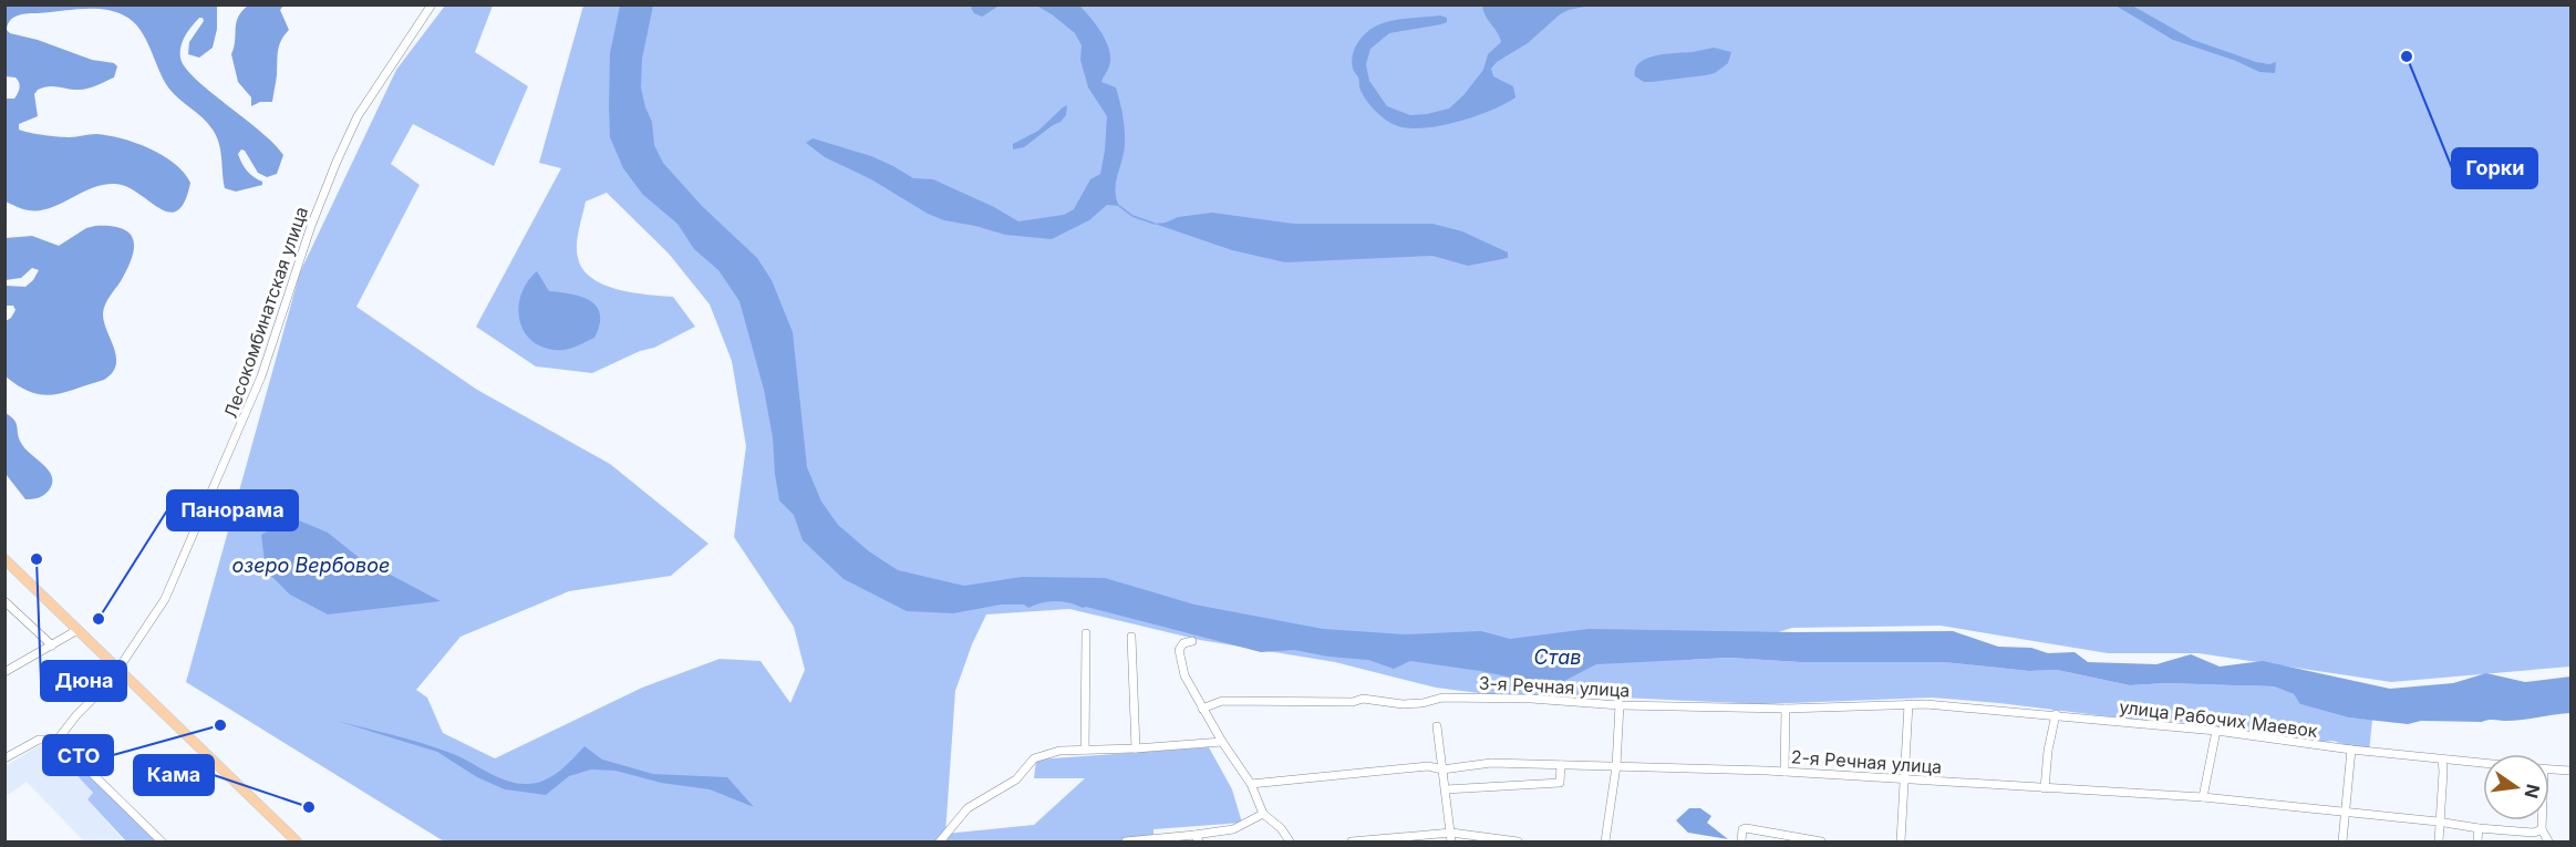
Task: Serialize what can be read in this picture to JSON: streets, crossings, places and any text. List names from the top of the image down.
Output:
{
  "streets": {
    "street": [
      "Лесокомбинатская улица",
      "3-я Речная улица",
      "улица Рабочих Маевок",
      "2-я Речная улица"
    ]
  },
  "crossings": [
    ["3-я Речная улица", "улица Рабочих Маевок"]
  ],
  "water": ["озеро Вербовое", "Став"],
  "places": [
    "Горки",
    "Дюна",
    "Панорама",
    "СТО",
    "Кама"
  ],
  "north": "right"
}
